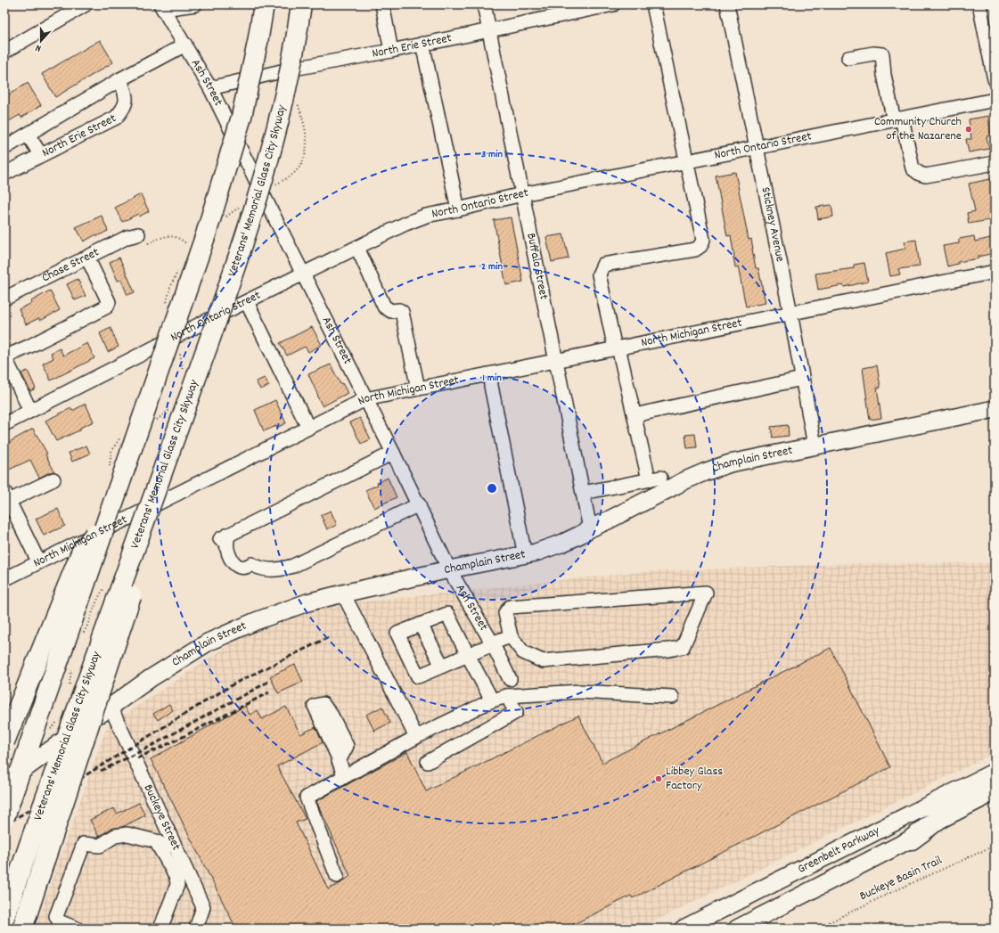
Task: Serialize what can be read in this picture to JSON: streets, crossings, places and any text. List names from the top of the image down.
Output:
{
  "streets": {
    "highway": ["Veterans' Memorial Glass City Skyway"],
    "main road": ["Champlain Street", "Greenbelt Parkway"],
    "street": [
      "North Erie Street",
      "Ash Street",
      "North Ontario Street",
      "Stickney Avenue",
      "Chase Street",
      "Buffalo Street",
      "North Michigan Street",
      "Buckeye Street"
    ],
    "path": ["Buckeye Basin Trail"]
  },
  "crossings": [
    ["North Erie Street", "Ash Street"],
    ["North Erie Street", "Buffalo Street"],
    ["Ash Street", "North Ontario Street"],
    ["Ash Street", "North Michigan Street"],
    ["Ash Street", "Champlain Street"],
    ["North Ontario Street", "Stickney Avenue"],
    ["North Ontario Street", "Buffalo Street"],
    ["Stickney Avenue", "North Michigan Street"],
    ["Stickney Avenue", "Champlain Street"],
    ["Buffalo Street", "North Michigan Street"],
    ["Buffalo Street", "Champlain Street"],
    ["Champlain Street", "Buckeye Street"]
  ],
  "places": ["Community Church of the Nazarene", "Libbey Glass Factory"],
  "north": "bottom",
  "rings": ["3 min", "2 min", "1 min"]
}
